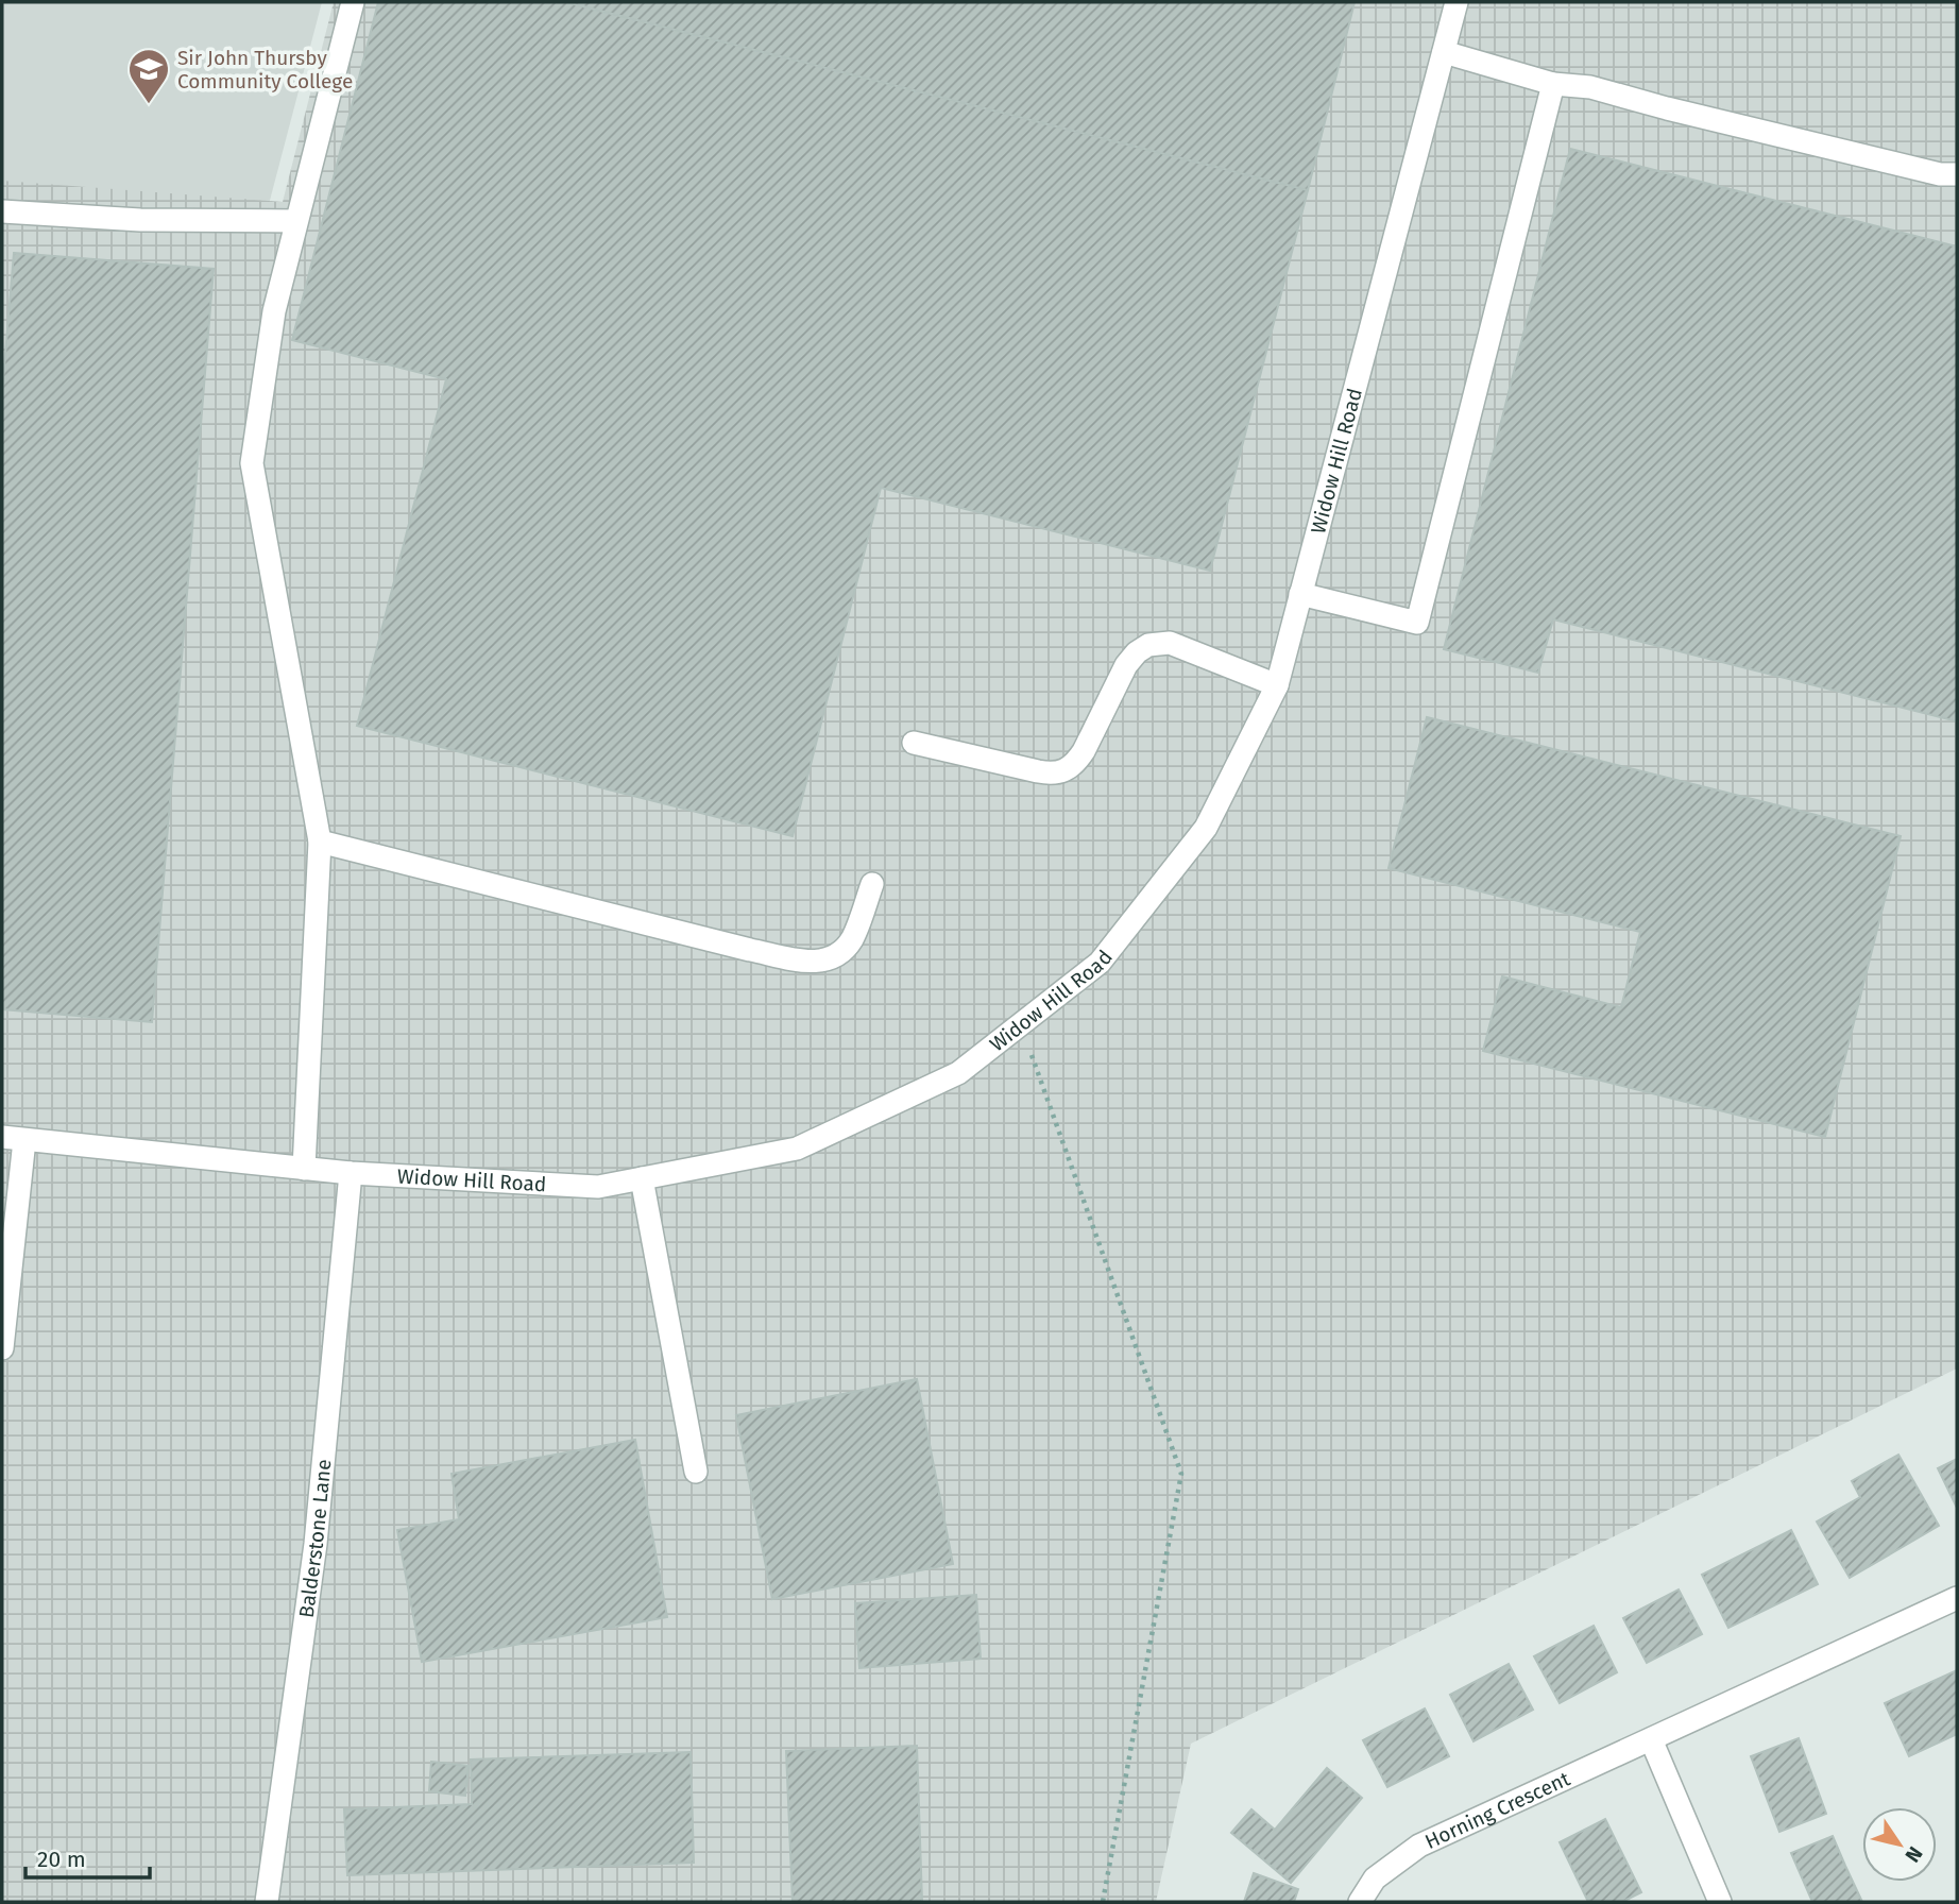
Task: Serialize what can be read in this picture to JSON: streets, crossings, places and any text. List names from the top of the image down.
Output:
{
  "streets": {
    "street": ["Widow Hill Road", "Balderstone Lane", "Horning Crescent"]
  },
  "crossings": [
    ["Widow Hill Road", "Balderstone Lane"]
  ],
  "places": {
    "school or university": ["Sir John Thursby Community College"]
  },
  "scale_bar": "20 m",
  "north": "bottom right"
}
